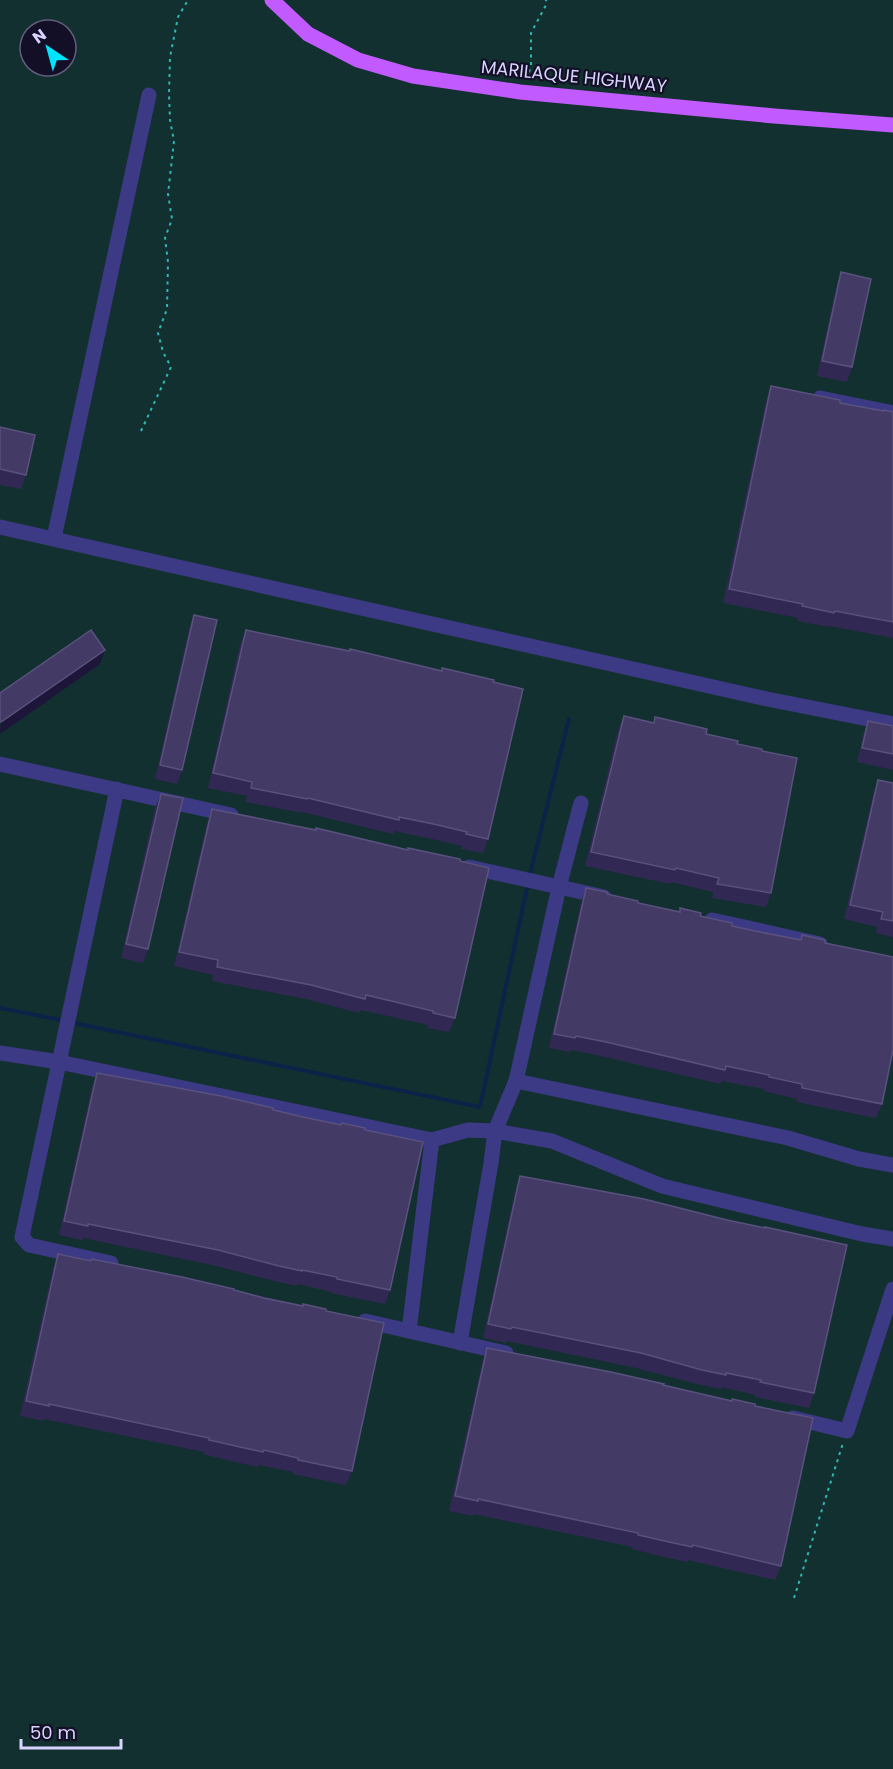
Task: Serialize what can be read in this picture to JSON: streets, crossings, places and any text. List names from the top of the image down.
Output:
{
  "streets": {
    "main road": ["MARILAQUE HIGHWAY"]
  },
  "scale_bar": "50 m",
  "north": "top left"
}
